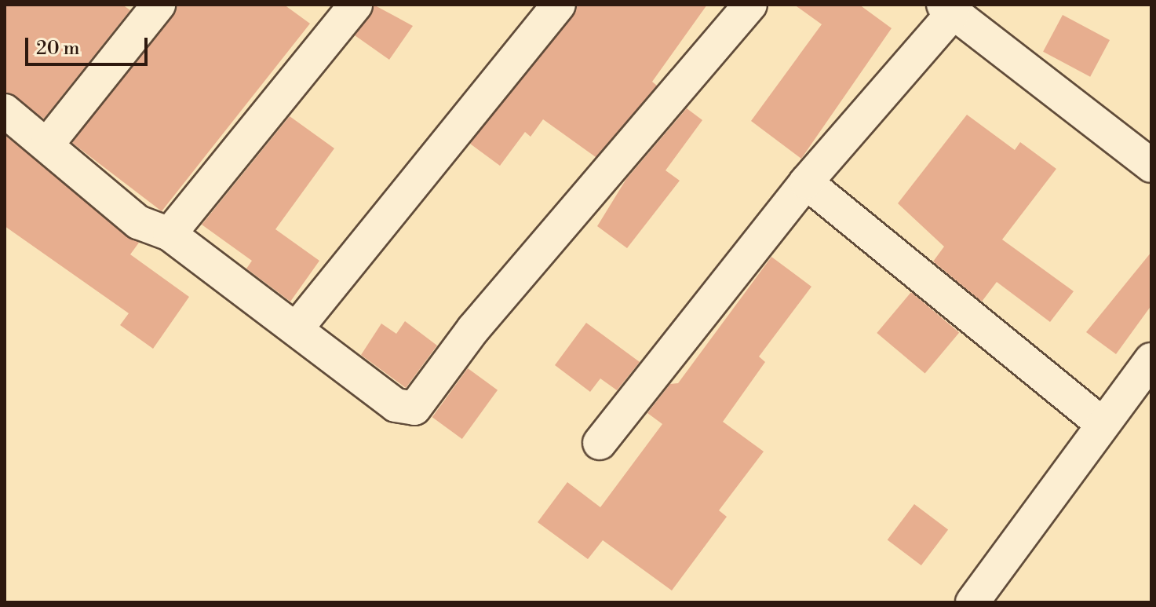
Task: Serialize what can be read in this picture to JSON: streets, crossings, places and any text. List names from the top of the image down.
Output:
{
  "scale_bar": "20 m"
}
